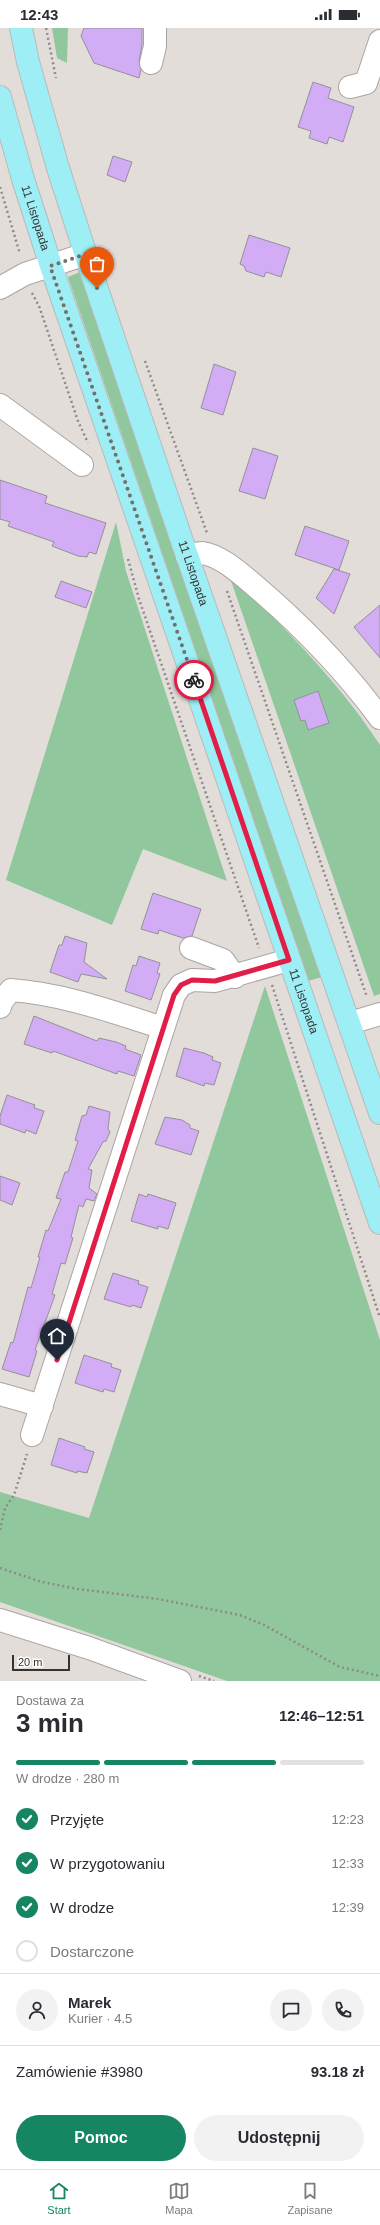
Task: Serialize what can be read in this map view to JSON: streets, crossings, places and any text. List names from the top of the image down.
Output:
{
  "streets": {
    "main road": ["11 Listopada"]
  },
  "scale_bar": "20 m",
  "page": {
    "status": "12:43",
    "scale": "20 m",
    "heading": ["3 min", "Dostawa za", "12:46–12:51"],
    "panel": [
      "Marek",
      "Kurier · 4.5",
      "Zamówienie #3980",
      "93.18 zł"
    ],
    "bar": "W drodze · 280 m",
    "list": [
      ["Przyjęte", "12:23"],
      ["W przygotowaniu", "12:33"],
      ["W drodze", "12:39"],
      "Dostarczone"
    ],
    "buttons": ["Pomoc", "Udostępnij"],
    "tabs": ["Start", "Mapa", "Zapisane"]
  }
}
